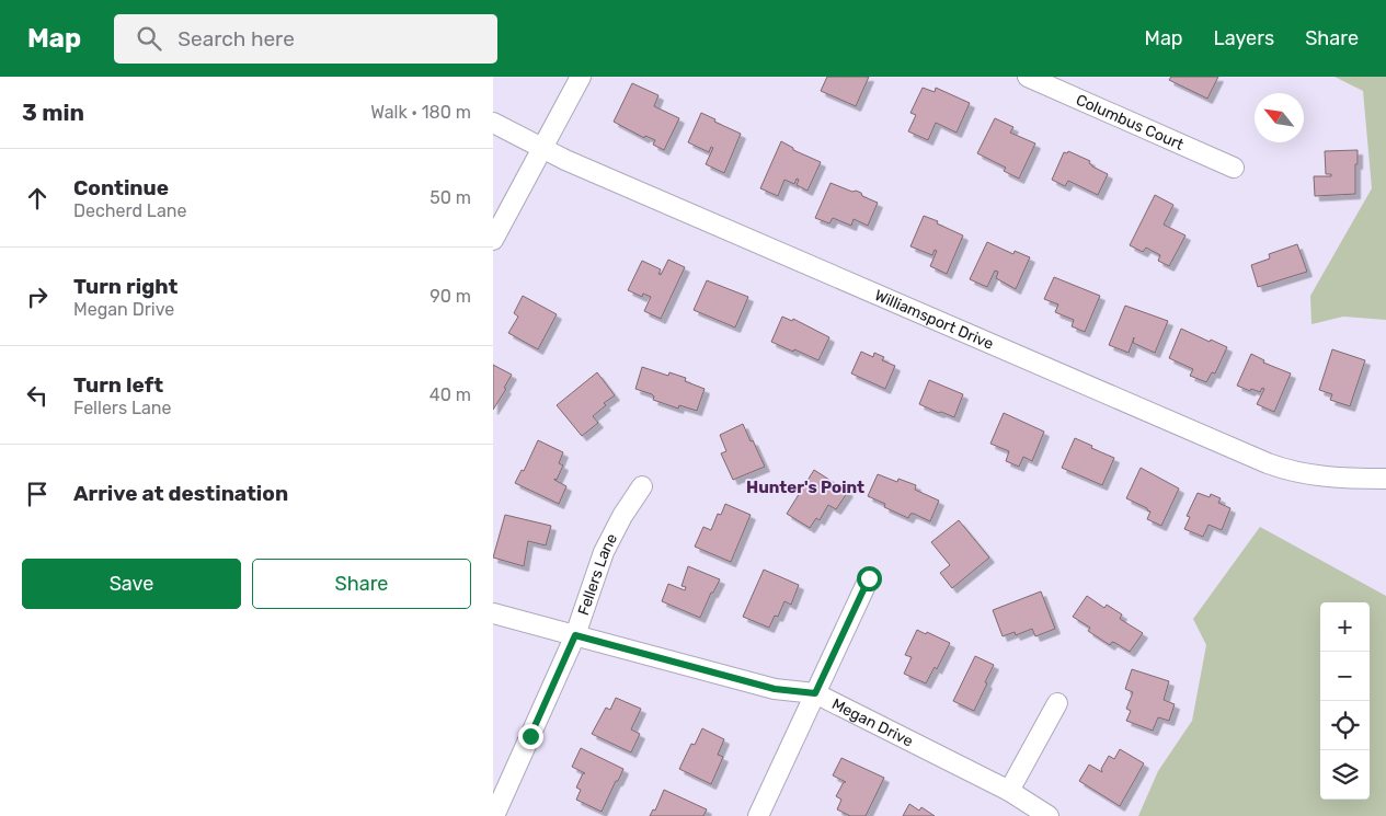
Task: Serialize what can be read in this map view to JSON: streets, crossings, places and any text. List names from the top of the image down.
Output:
{
  "streets": {
    "street": [
      "Columbus Court",
      "Williamsport Drive",
      "Fellers Lane",
      "Megan Drive"
    ]
  },
  "crossings": [
    ["Fellers Lane", "Megan Drive"]
  ],
  "districts": ["Hunter's Point"],
  "north": "top left",
  "page": {
    "header": "Map",
    "search": "Search here",
    "nav": ["Map", "Layers", "Share"],
    "heading": ["3 min", "Walk · 180 m"],
    "list": [
      ["Continue", "Decherd Lane", "50 m"],
      ["Turn right", "Megan Drive", "90 m"],
      ["Turn left", "Fellers Lane", "40 m"],
      "Arrive at destination"
    ],
    "buttons": ["Save", "Share"],
    "map_buttons": ["+", "−"]
  }
}
